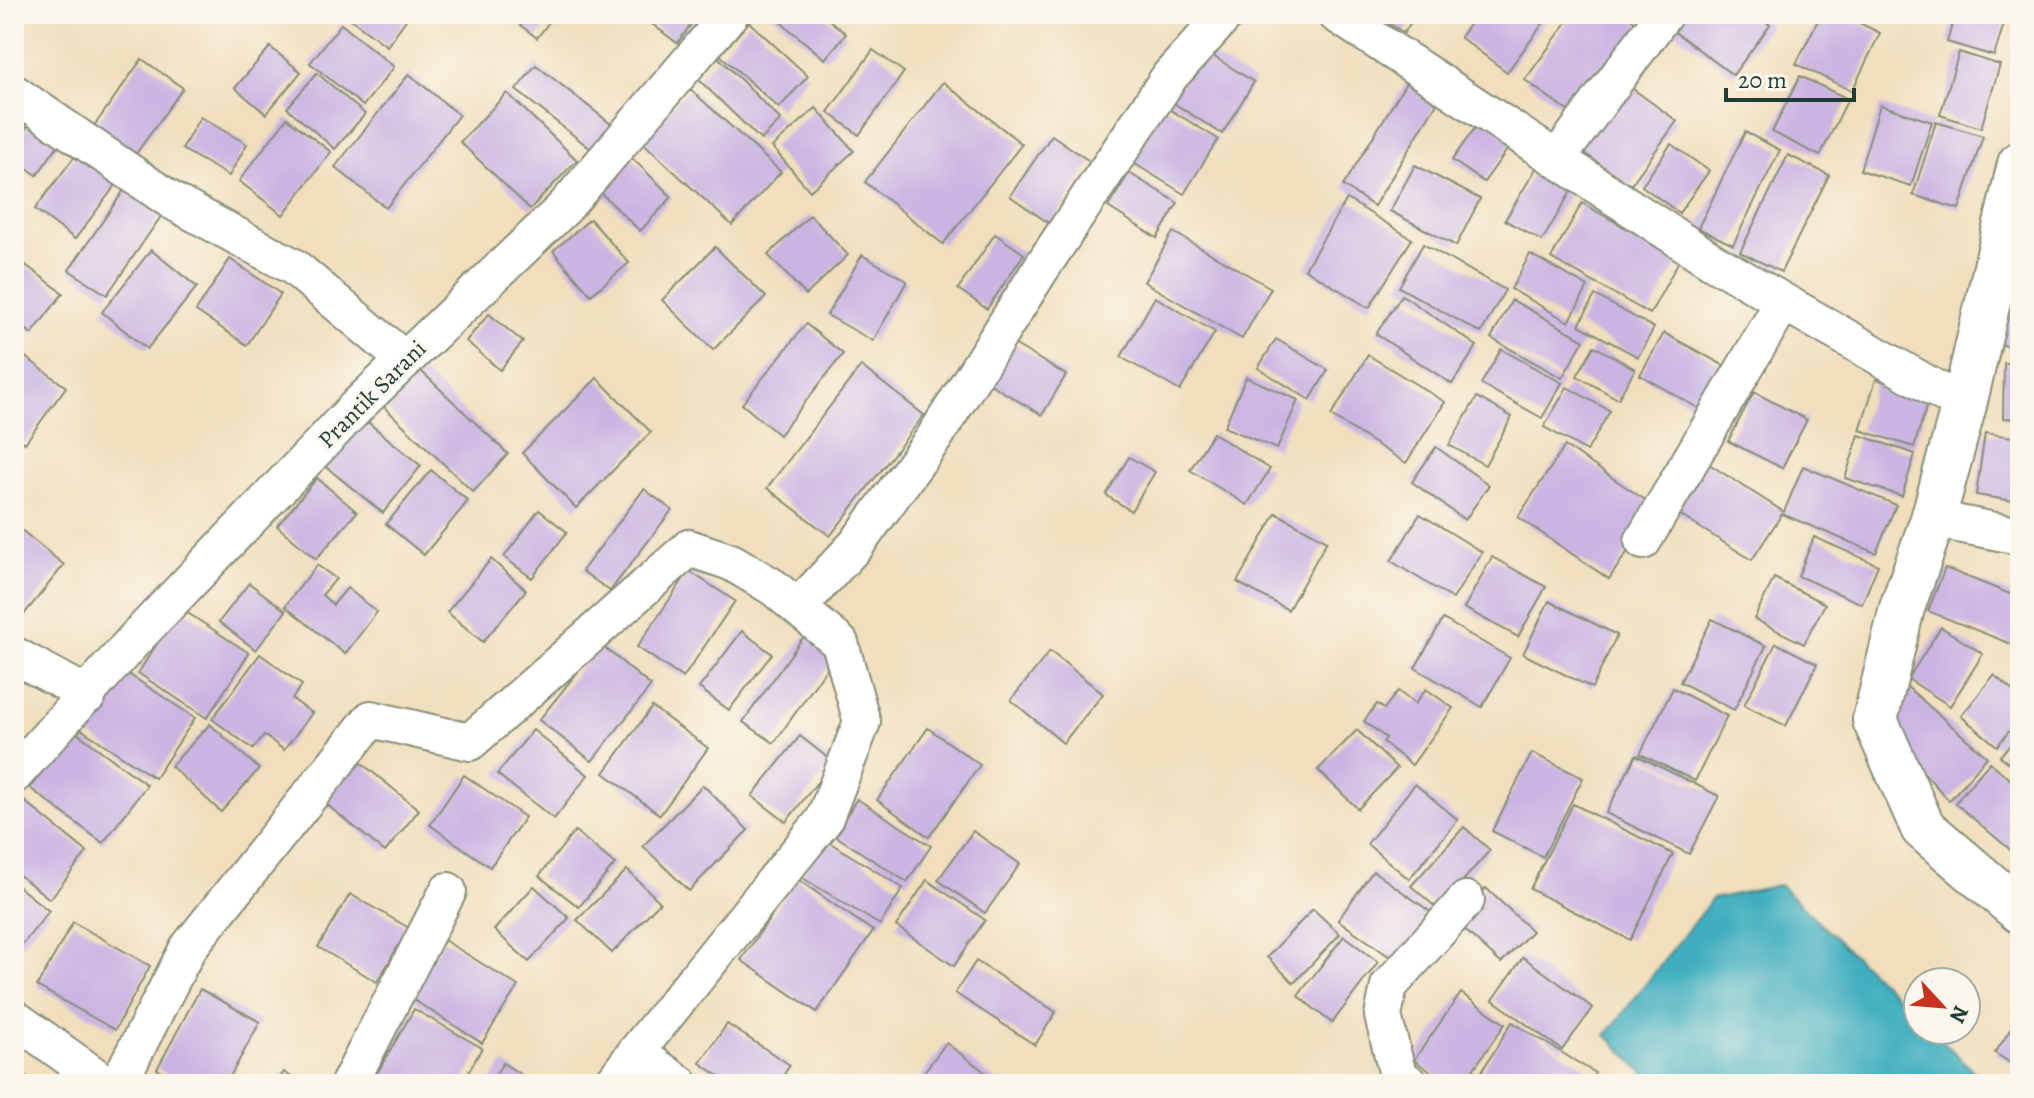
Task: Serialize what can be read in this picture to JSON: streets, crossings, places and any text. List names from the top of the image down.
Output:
{
  "streets": {
    "street": ["Prantik Sarani"]
  },
  "scale_bar": "20 m",
  "north": "bottom right"
}
